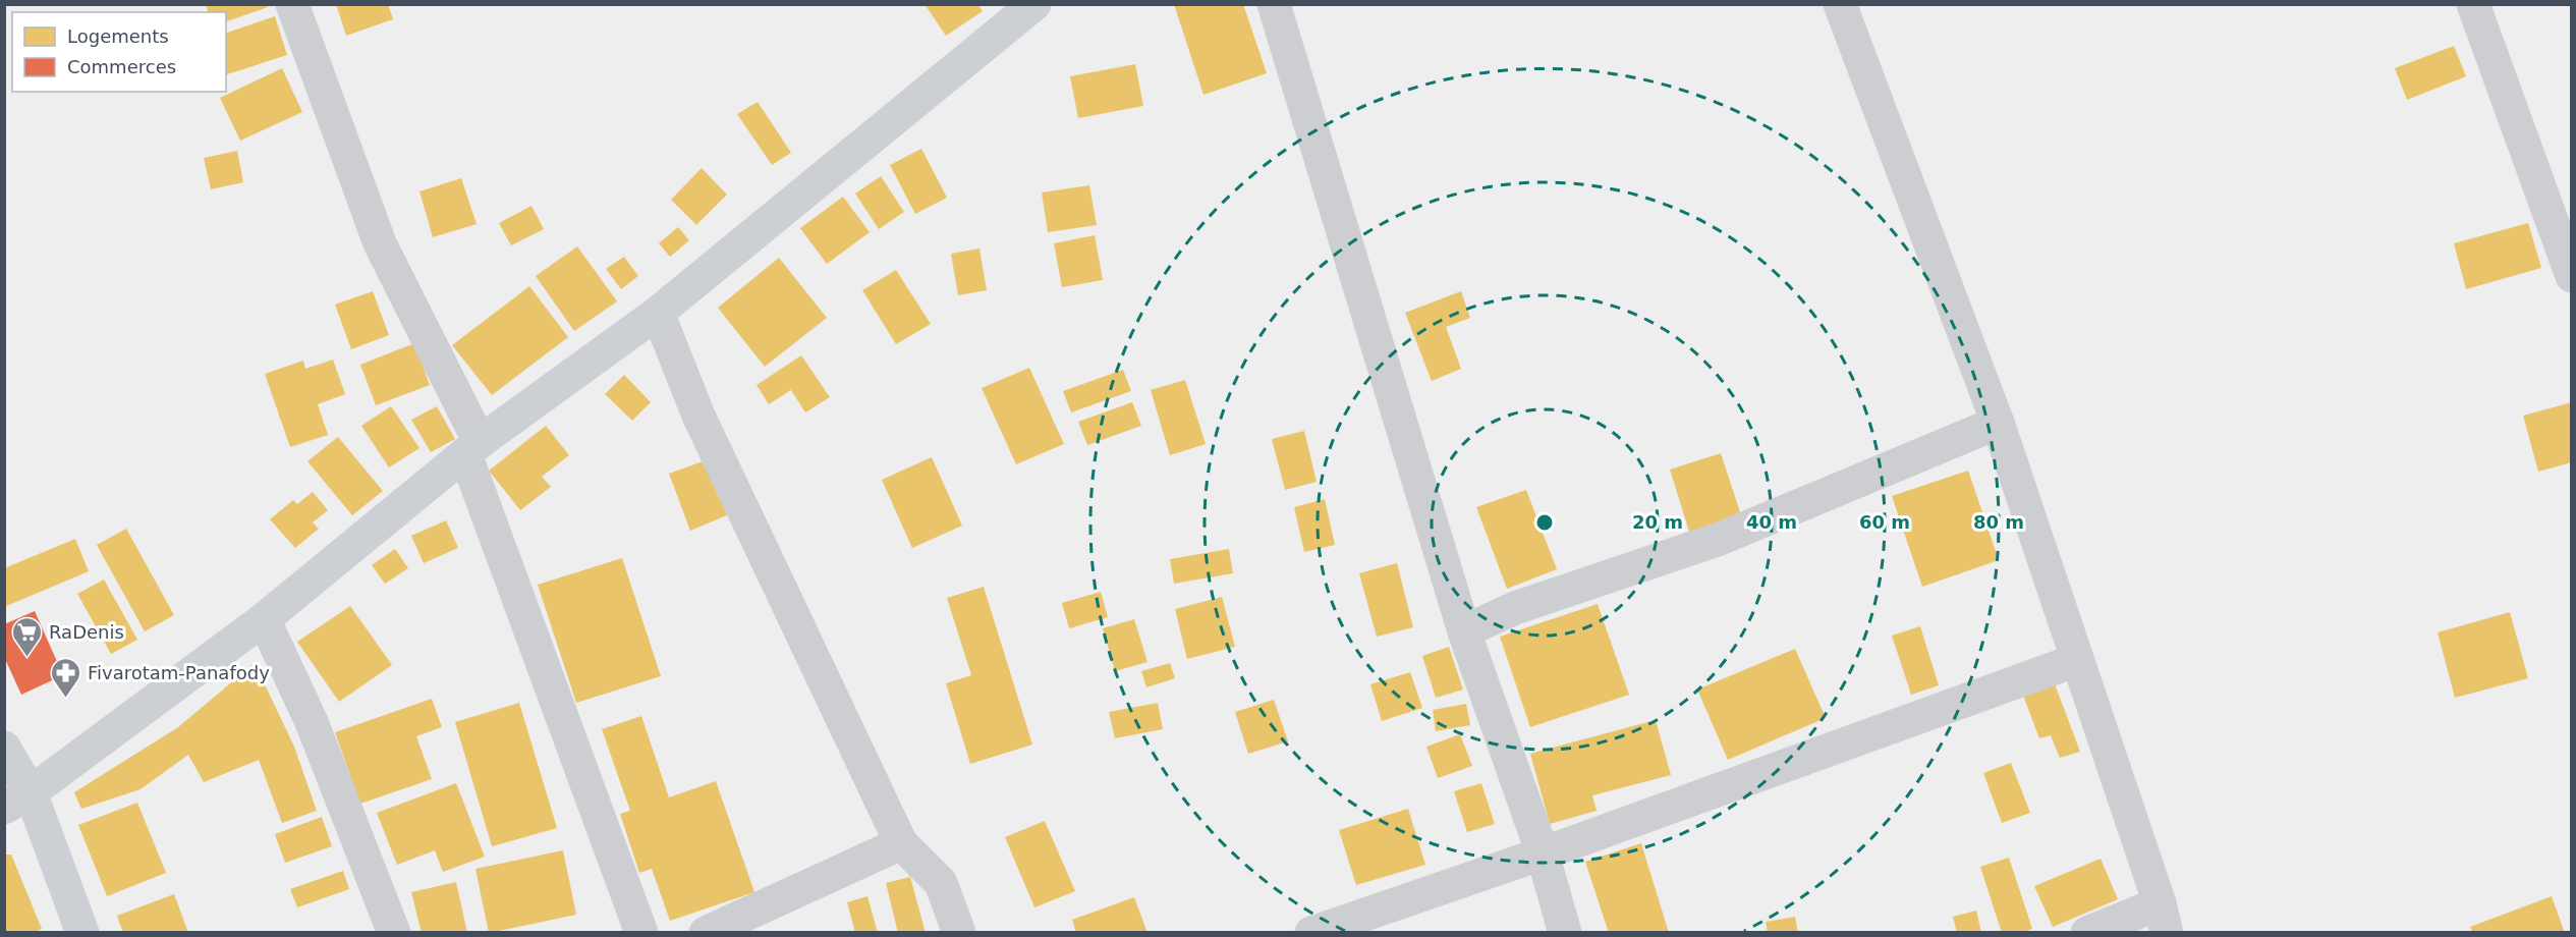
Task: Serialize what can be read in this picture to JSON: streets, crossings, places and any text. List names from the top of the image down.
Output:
{
  "places": {
    "supermarket": ["RaDenis"],
    "pharmacy": ["Fivarotam-Panafody"]
  },
  "legend": ["Logements", "Commerces"],
  "rings": [
    "20 m",
    "40 m",
    "60 m",
    "80 m"
  ]
}
